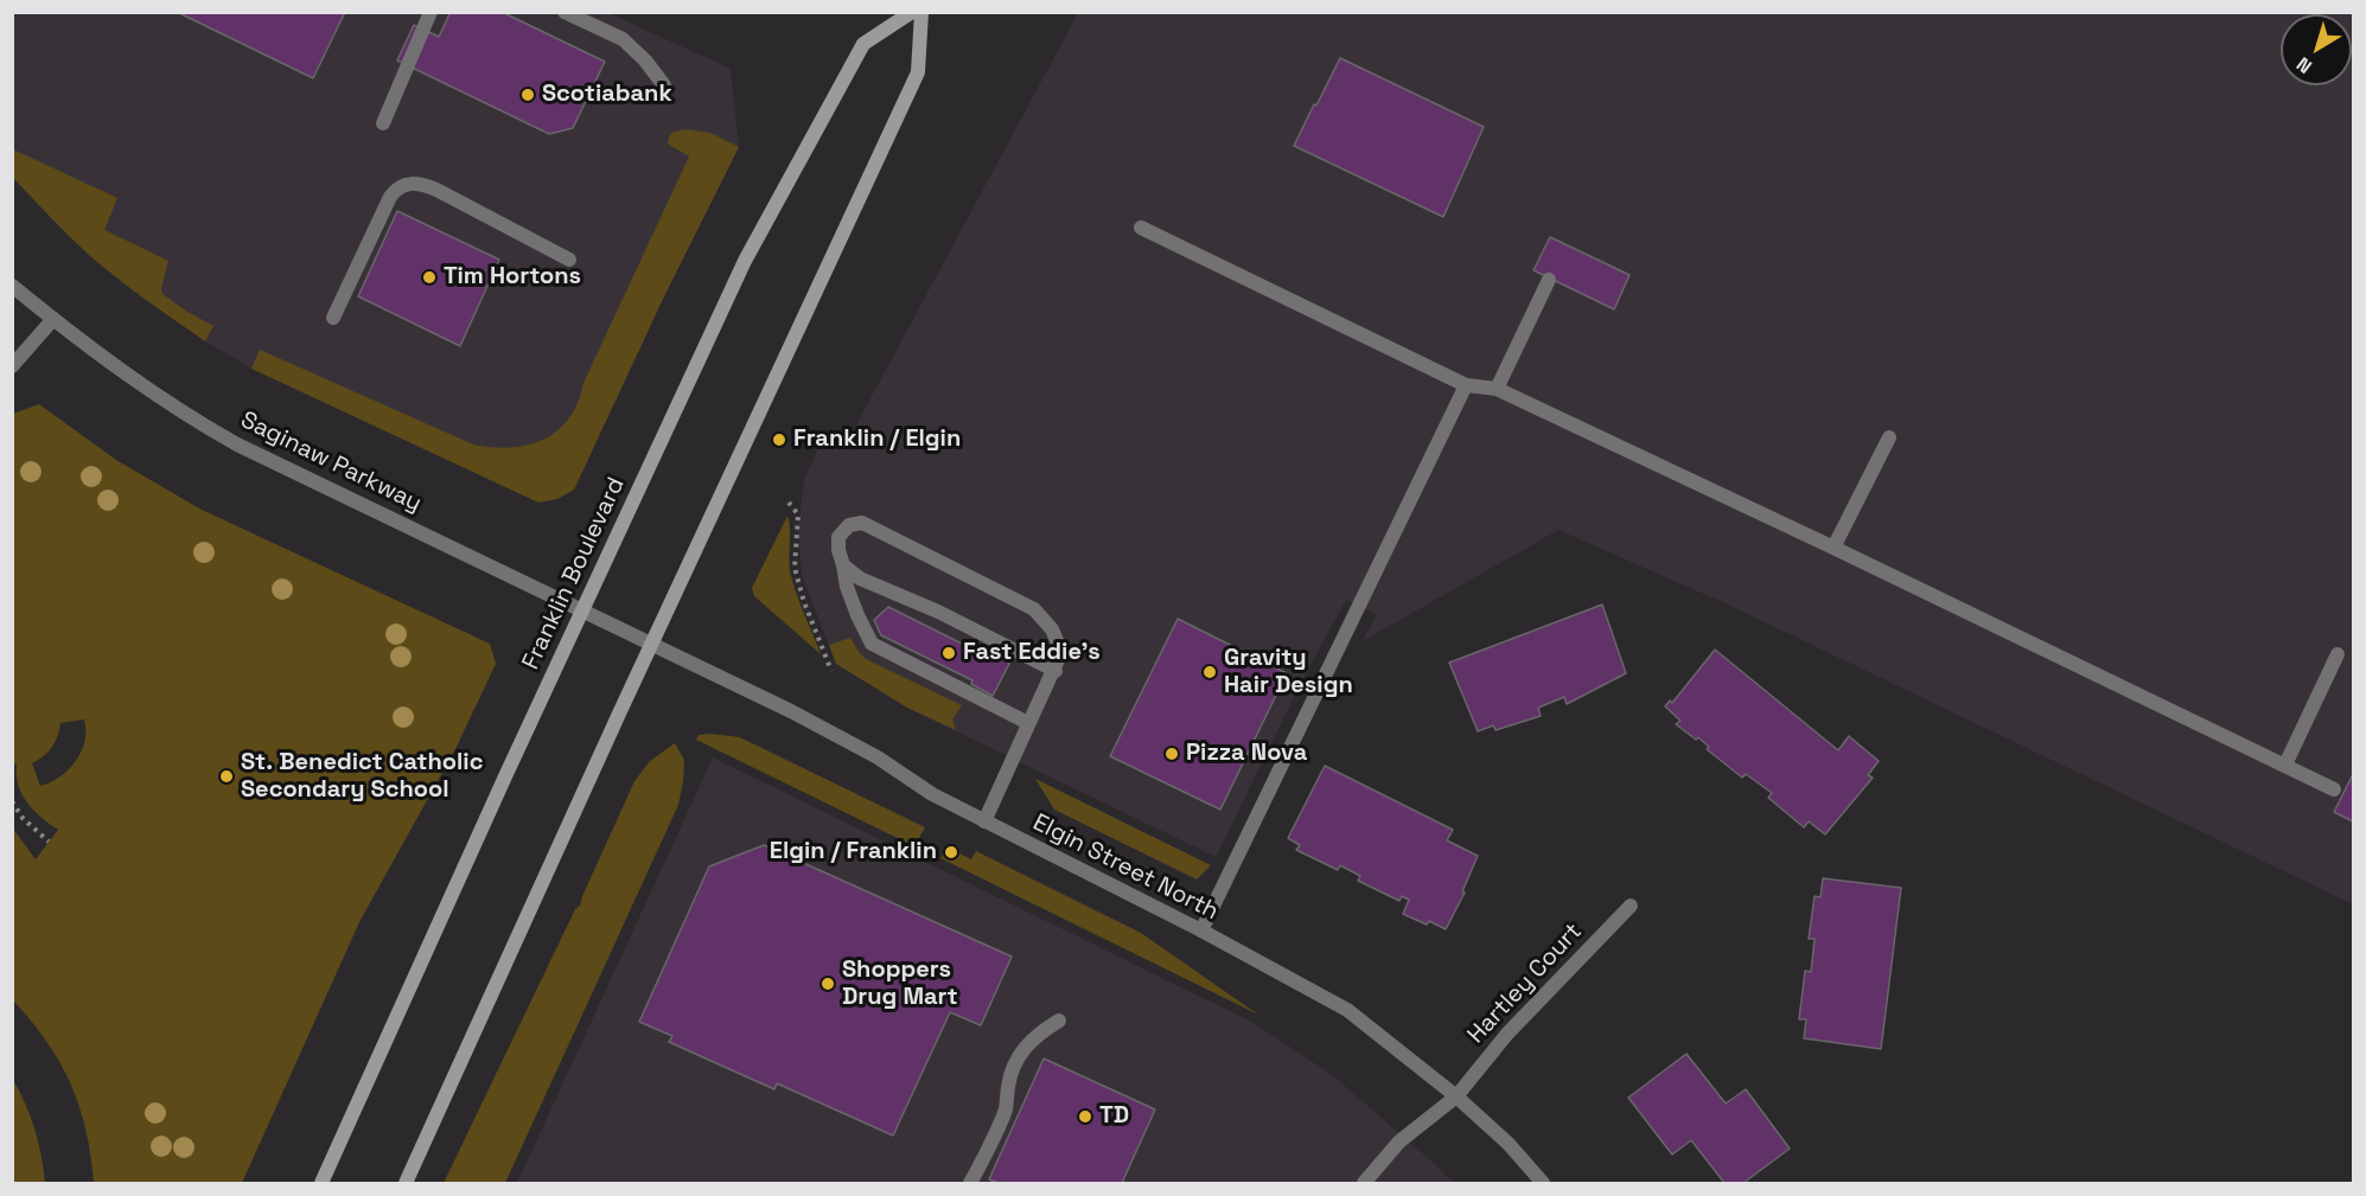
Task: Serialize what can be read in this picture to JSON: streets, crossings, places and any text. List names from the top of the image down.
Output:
{
  "streets": {
    "main road": ["Franklin Boulevard"],
    "street": ["Saginaw Parkway", "Elgin Street North", "Hartley Court"]
  },
  "crossings": [
    ["Saginaw Parkway", "Franklin Boulevard"],
    ["Saginaw Parkway", "Elgin Street North"],
    ["Elgin Street North", "Hartley Court"]
  ],
  "places": [
    "Scotiabank",
    "Tim Hortons",
    "Franklin / Elgin",
    "Fast Eddie's",
    "Gravity Hair Design",
    "Pizza Nova",
    "St. Benedict Catholic Secondary School",
    "Elgin / Franklin",
    "Shoppers Drug Mart",
    "TD"
  ],
  "north": "bottom left"
}
